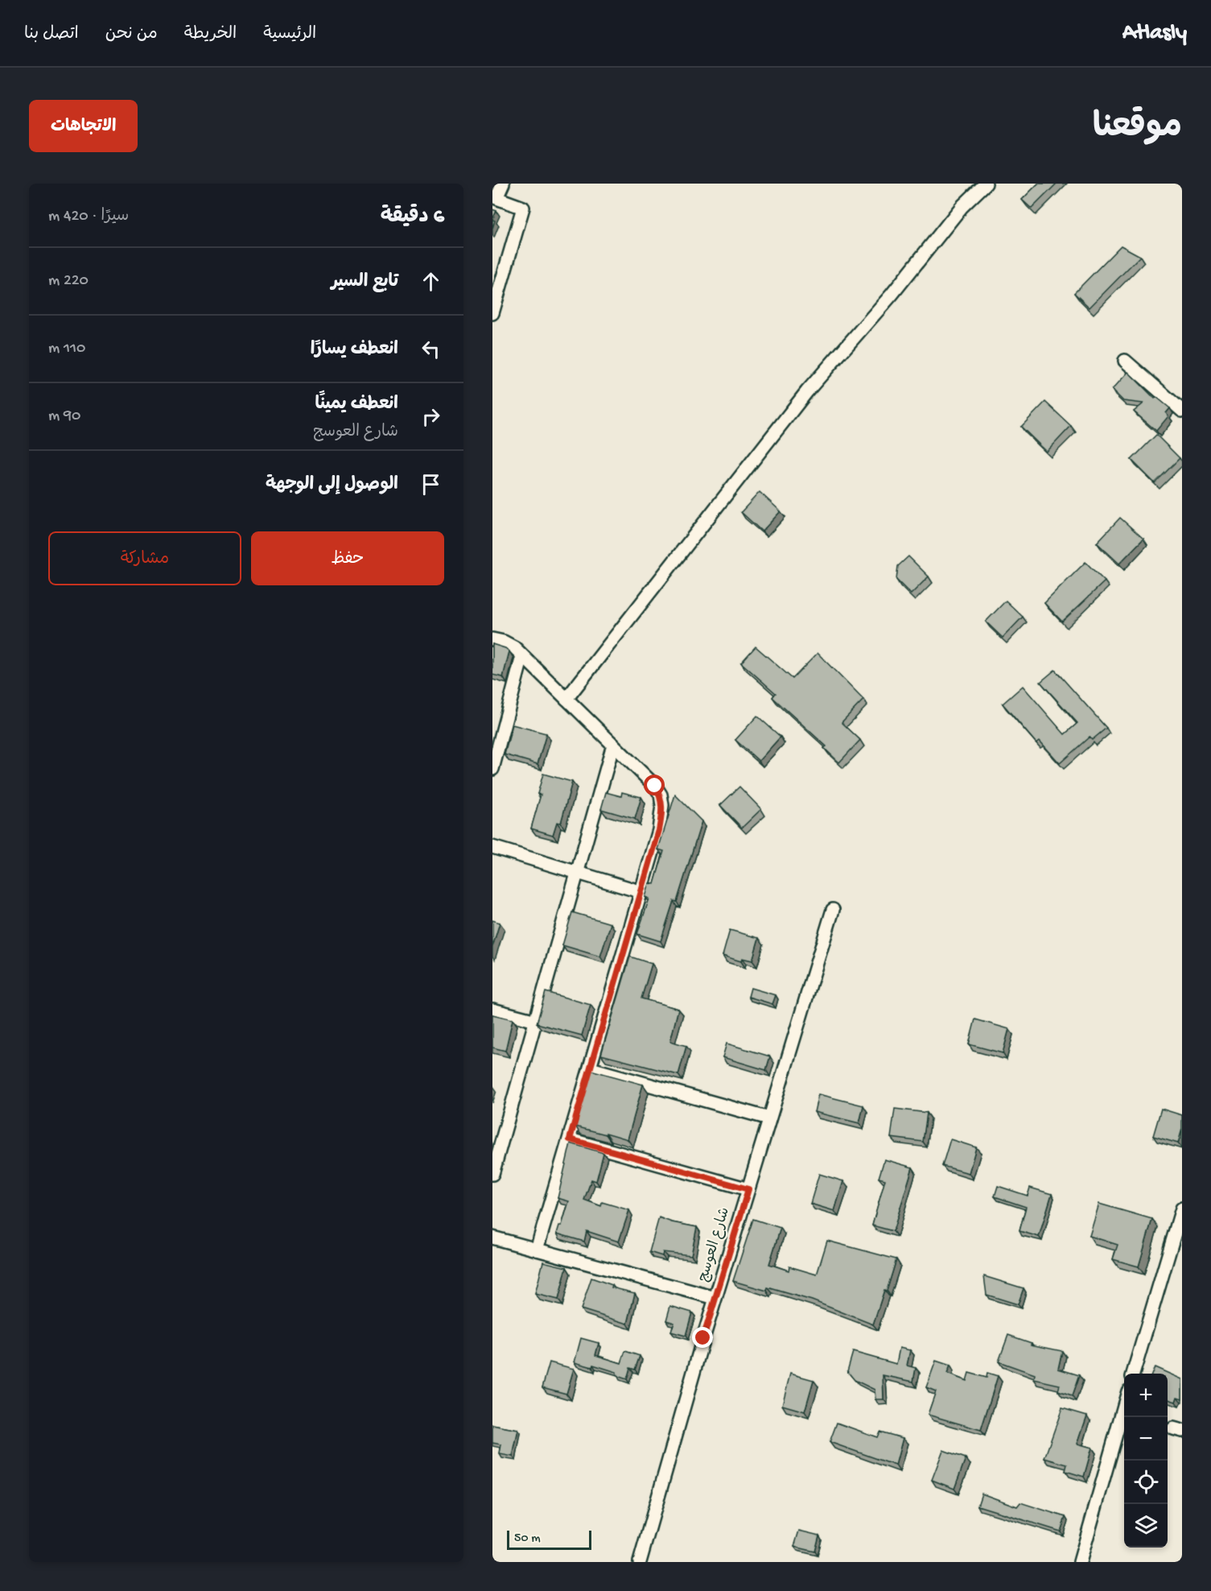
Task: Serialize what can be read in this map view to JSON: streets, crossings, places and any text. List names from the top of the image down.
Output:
{
  "streets": {
    "street": ["شارع العوسج"]
  },
  "scale_bar": "50 m",
  "page": {
    "header": "Atlasly",
    "nav": [
      "الرئيسية",
      "الخريطة",
      "من نحن",
      "اتصل بنا"
    ],
    "title": "موقعنا",
    "buttons": [
      "الاتجاهات",
      ["حفظ", "مشاركة"]
    ],
    "heading": ["6 دقيقة", "سيرًا · 420 m"],
    "list": [
      ["تابع السير", "220 m"],
      ["انعطف يسارًا", "110 m"],
      ["انعطف يمينًا", "شارع العوسج", "90 m"],
      "الوصول إلى الوجهة"
    ],
    "map_buttons": ["+", "−"],
    "scale": "50 m"
  }
}
